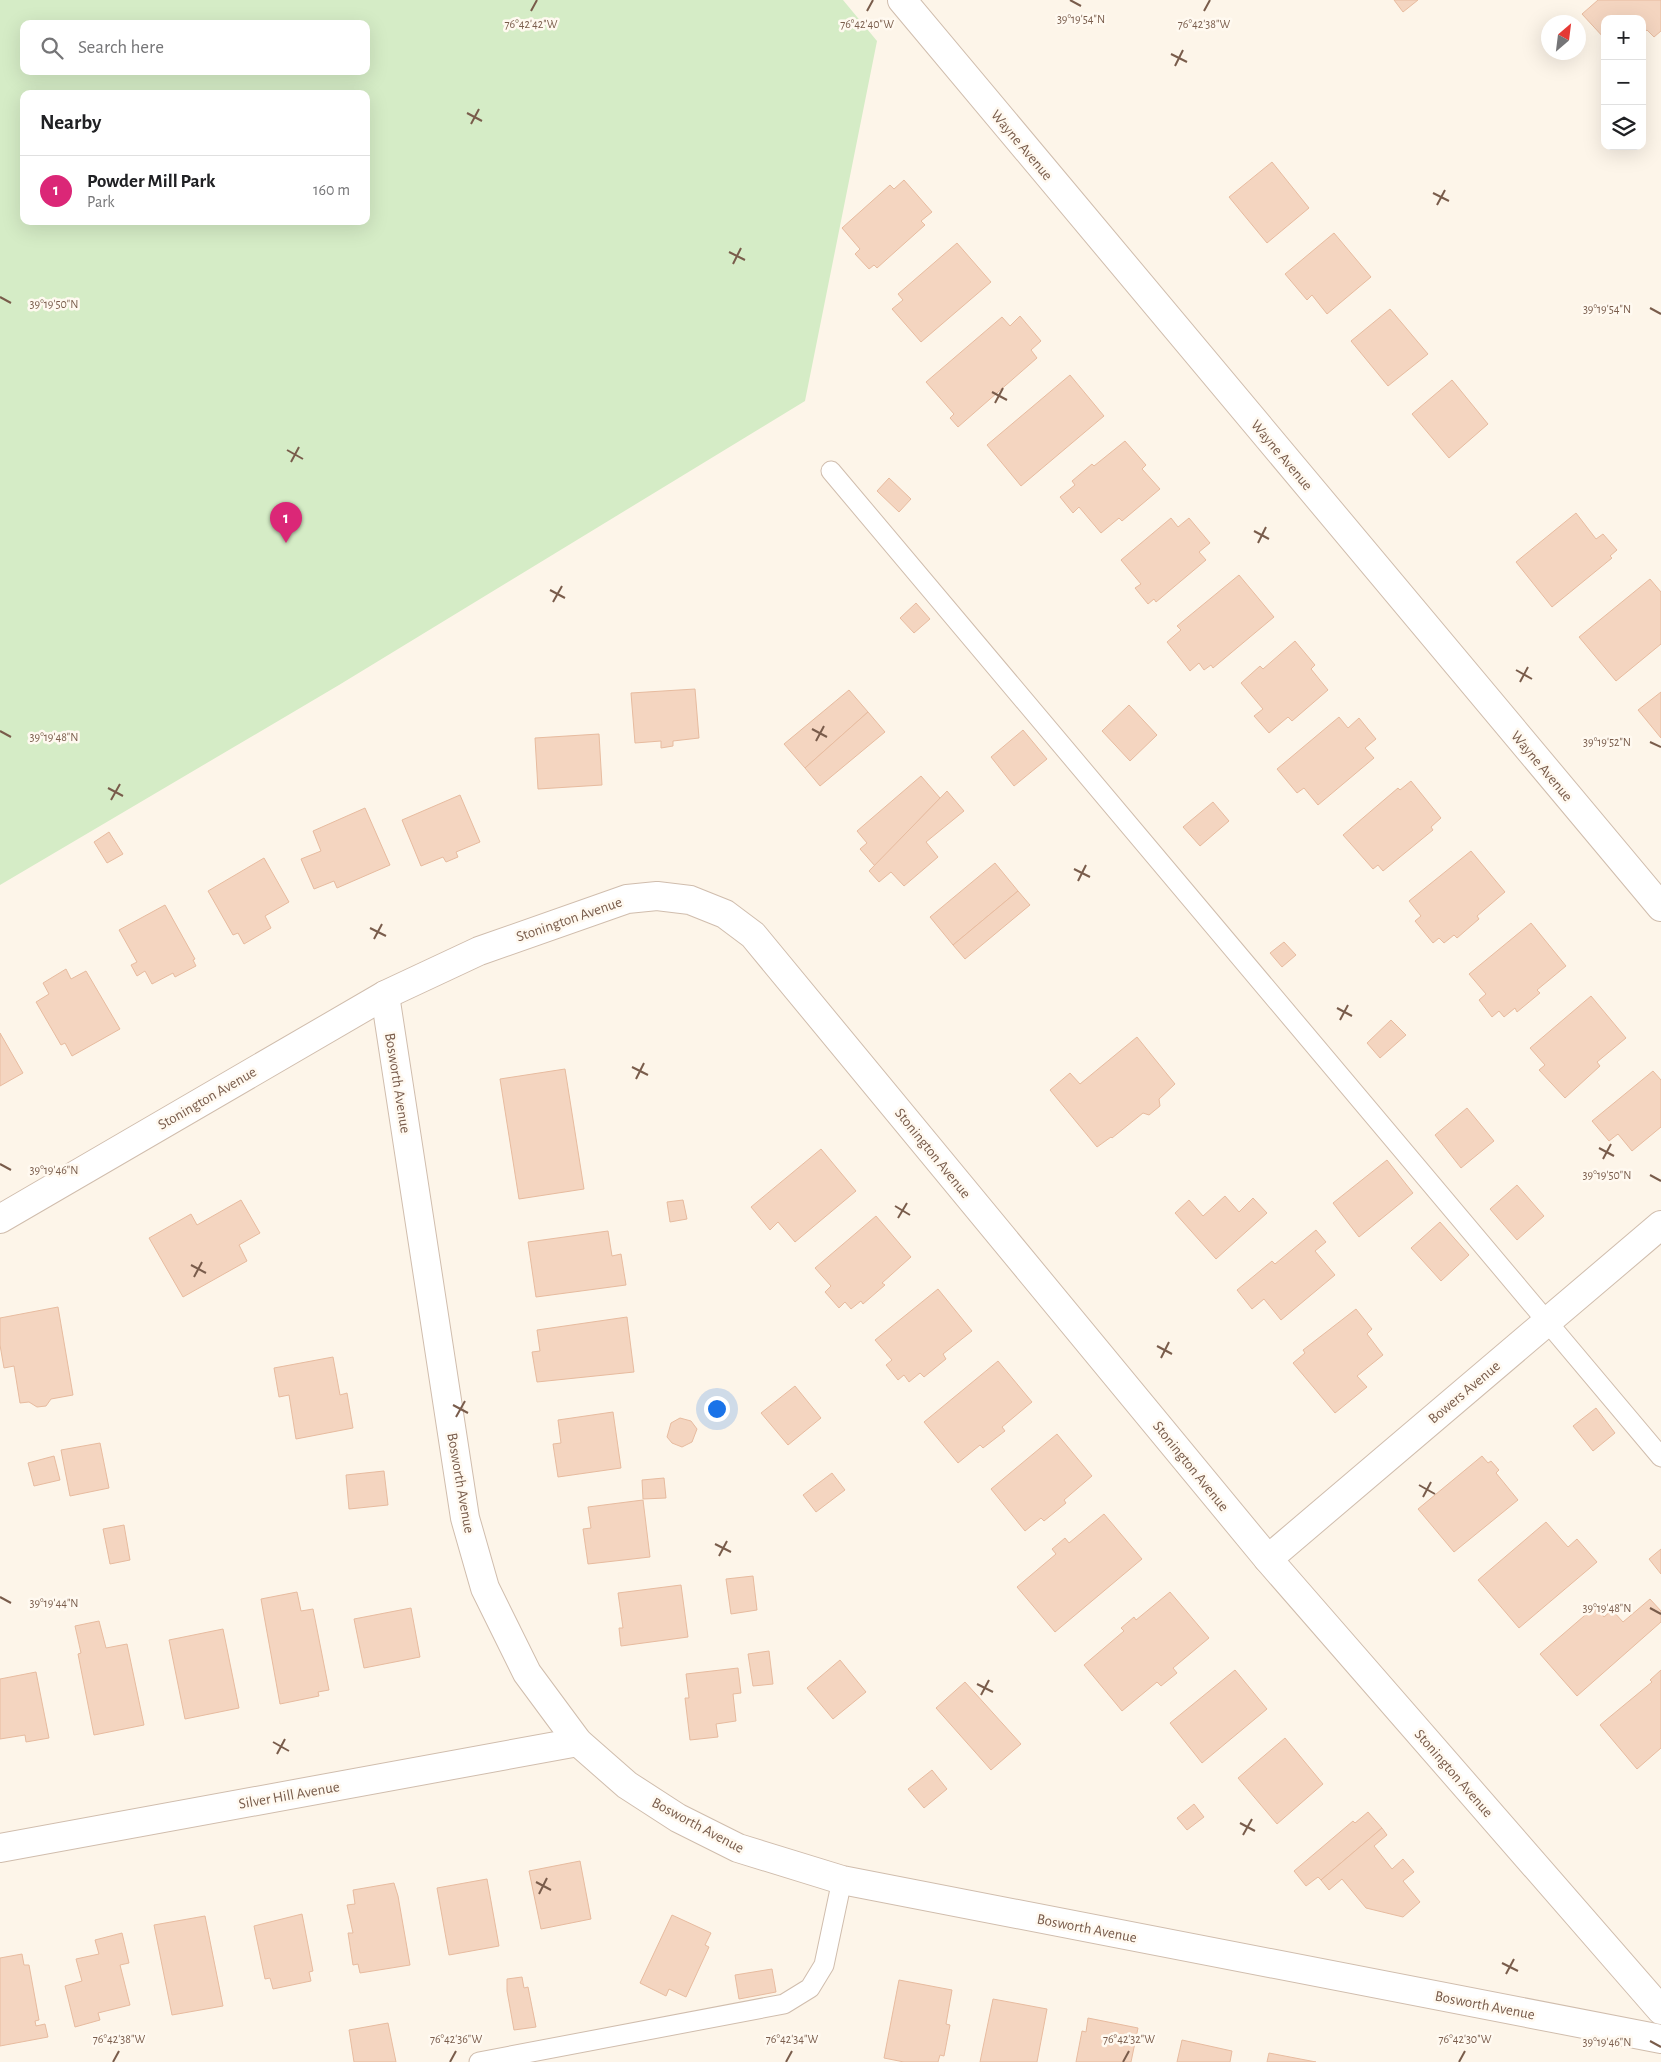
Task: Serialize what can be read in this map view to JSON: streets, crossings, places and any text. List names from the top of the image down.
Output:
{
  "streets": {
    "street": [
      "Wayne Avenue",
      "Stonington Avenue",
      "Bosworth Avenue",
      "Bowers Avenue",
      "Silver Hill Avenue"
    ]
  },
  "crossings": [
    ["Stonington Avenue", "Bosworth Avenue"],
    ["Stonington Avenue", "Bowers Avenue"],
    ["Bosworth Avenue", "Silver Hill Avenue"]
  ],
  "north": "top right",
  "page": {
    "map_buttons": ["+", "−"],
    "search": "Search here",
    "heading": "Nearby",
    "list": [
      {
        "mark": "1",
        "name": "Powder Mill Park",
        "note": "Park",
        "value": "160 m"
      }
    ],
    "pins": "1"
  },
  "coordinates": [
    "39°19'54\"N",
    "76°42'42\"W",
    "76°42'40\"W",
    "76°42'38\"W",
    "39°19'50\"N",
    "39°19'48\"N",
    "39°19'52\"N",
    "39°19'46\"N",
    "39°19'44\"N",
    "76°42'36\"W",
    "76°42'34\"W",
    "76°42'32\"W",
    "76°42'30\"W"
  ]
}
